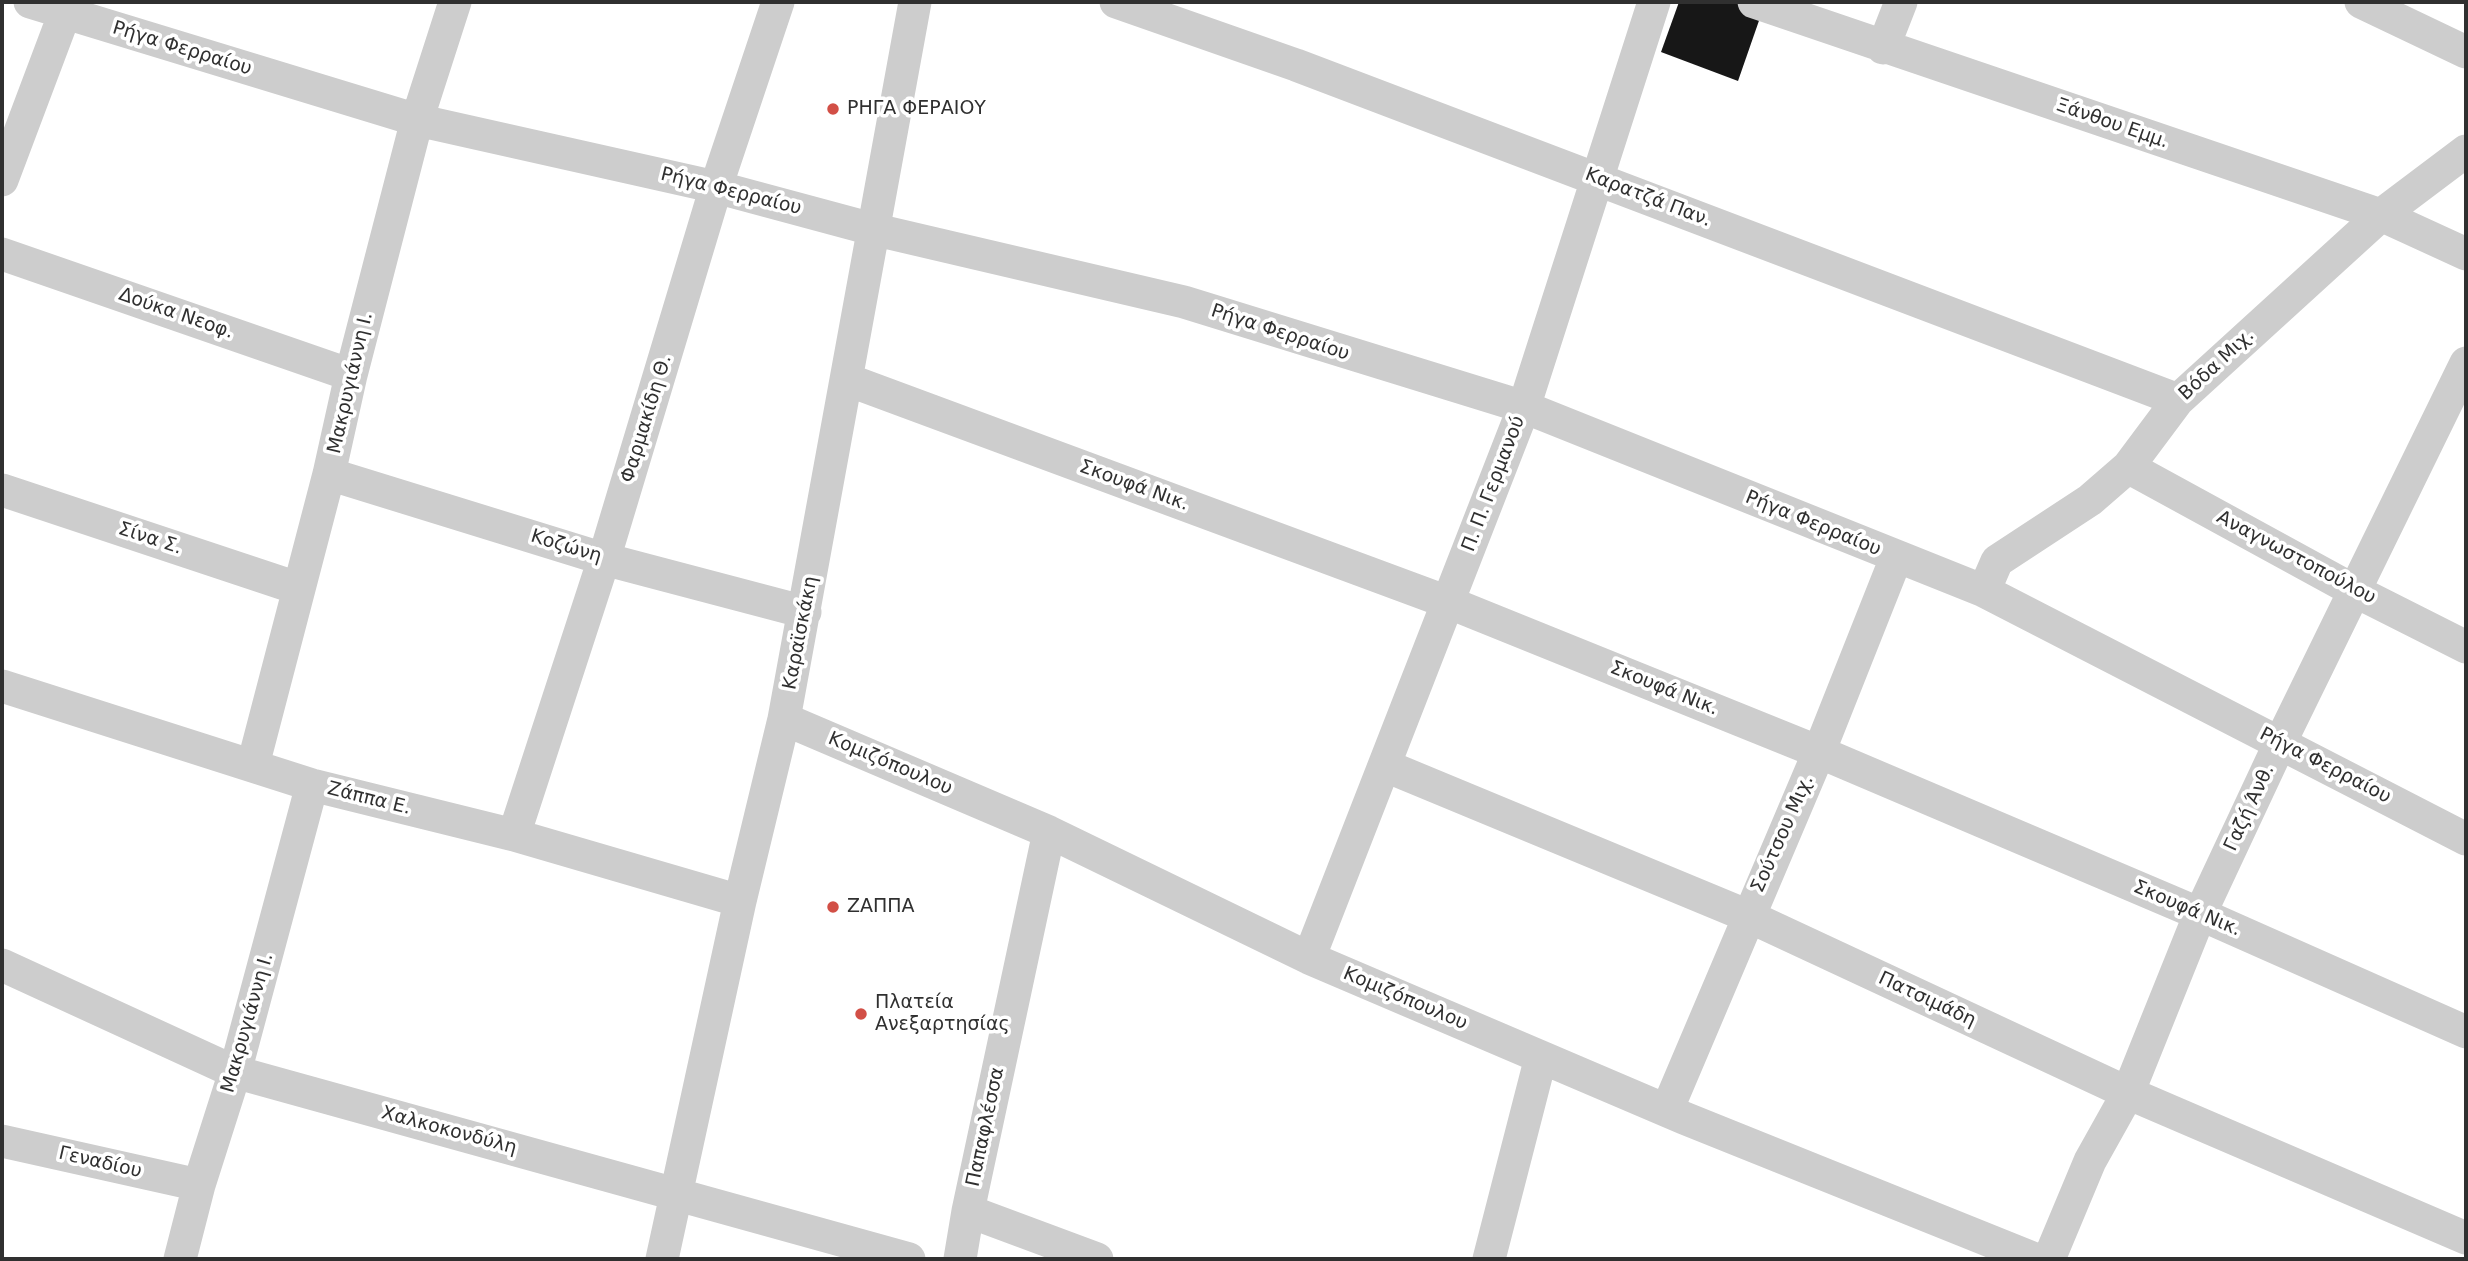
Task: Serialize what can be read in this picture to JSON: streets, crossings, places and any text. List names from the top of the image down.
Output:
{
  "streets": {
    "street": [
      "Ρήγα Φερραίου",
      "Ξάνθου Εμμ.",
      "Καρατζά Παν.",
      "Δούκα Νεοφ.",
      "Βόδα Μιχ.",
      "Μακρυγιάννη Ι.",
      "Φαρμακίδη Θ.",
      "Π. Π. Γερμανού",
      "Σκουφά Νικ.",
      "Σίνα Σ.",
      "Κοζώνη",
      "Αναγνωστοπούλου",
      "Καραϊσκάκη",
      "Κομιζόπουλου",
      "Ζάππα Ε.",
      "Γαζή Άνθ.",
      "Σούτσου Μιχ.",
      "Πατσιμάδη",
      "Παπαφλέσσα",
      "Χαλκοκονδύλη",
      "Γεναδίου"
    ]
  },
  "crossings": [
    ["Ρήγα Φερραίου", "Βόδα Μιχ."],
    ["Ρήγα Φερραίου", "Μακρυγιάννη Ι."],
    ["Ρήγα Φερραίου", "Φαρμακίδη Θ."],
    ["Ρήγα Φερραίου", "Π. Π. Γερμανού"],
    ["Ρήγα Φερραίου", "Καραϊσκάκη"],
    ["Ρήγα Φερραίου", "Γαζή Άνθ."],
    ["Ρήγα Φερραίου", "Σούτσου Μιχ."],
    ["Ξάνθου Εμμ.", "Βόδα Μιχ."],
    ["Καρατζά Παν.", "Βόδα Μιχ."],
    ["Καρατζά Παν.", "Π. Π. Γερμανού"],
    ["Δούκα Νεοφ.", "Μακρυγιάννη Ι."],
    ["Βόδα Μιχ.", "Αναγνωστοπούλου"],
    ["Μακρυγιάννη Ι.", "Σίνα Σ."],
    ["Μακρυγιάννη Ι.", "Κοζώνη"],
    ["Μακρυγιάννη Ι.", "Ζάππα Ε."],
    ["Μακρυγιάννη Ι.", "Χαλκοκονδύλη"],
    ["Μακρυγιάννη Ι.", "Γεναδίου"],
    ["Φαρμακίδη Θ.", "Κοζώνη"],
    ["Φαρμακίδη Θ.", "Ζάππα Ε."],
    ["Π. Π. Γερμανού", "Σκουφά Νικ."],
    ["Π. Π. Γερμανού", "Κομιζόπουλου"],
    ["Π. Π. Γερμανού", "Πατσιμάδη"],
    ["Σκουφά Νικ.", "Καραϊσκάκη"],
    ["Σκουφά Νικ.", "Γαζή Άνθ."],
    ["Σκουφά Νικ.", "Σούτσου Μιχ."],
    ["Κοζώνη", "Καραϊσκάκη"],
    ["Αναγνωστοπούλου", "Γαζή Άνθ."],
    ["Καραϊσκάκη", "Κομιζόπουλου"],
    ["Καραϊσκάκη", "Ζάππα Ε."],
    ["Καραϊσκάκη", "Χαλκοκονδύλη"],
    ["Κομιζόπουλου", "Σούτσου Μιχ."],
    ["Κομιζόπουλου", "Παπαφλέσσα"],
    ["Γαζή Άνθ.", "Πατσιμάδη"],
    ["Σούτσου Μιχ.", "Πατσιμάδη"]
  ],
  "places": ["ΡΗΓΑ ΦΕΡΑΙΟΥ", "ΖΑΠΠΑ", "Πλατεία Ανεξαρτησίας"]
}
